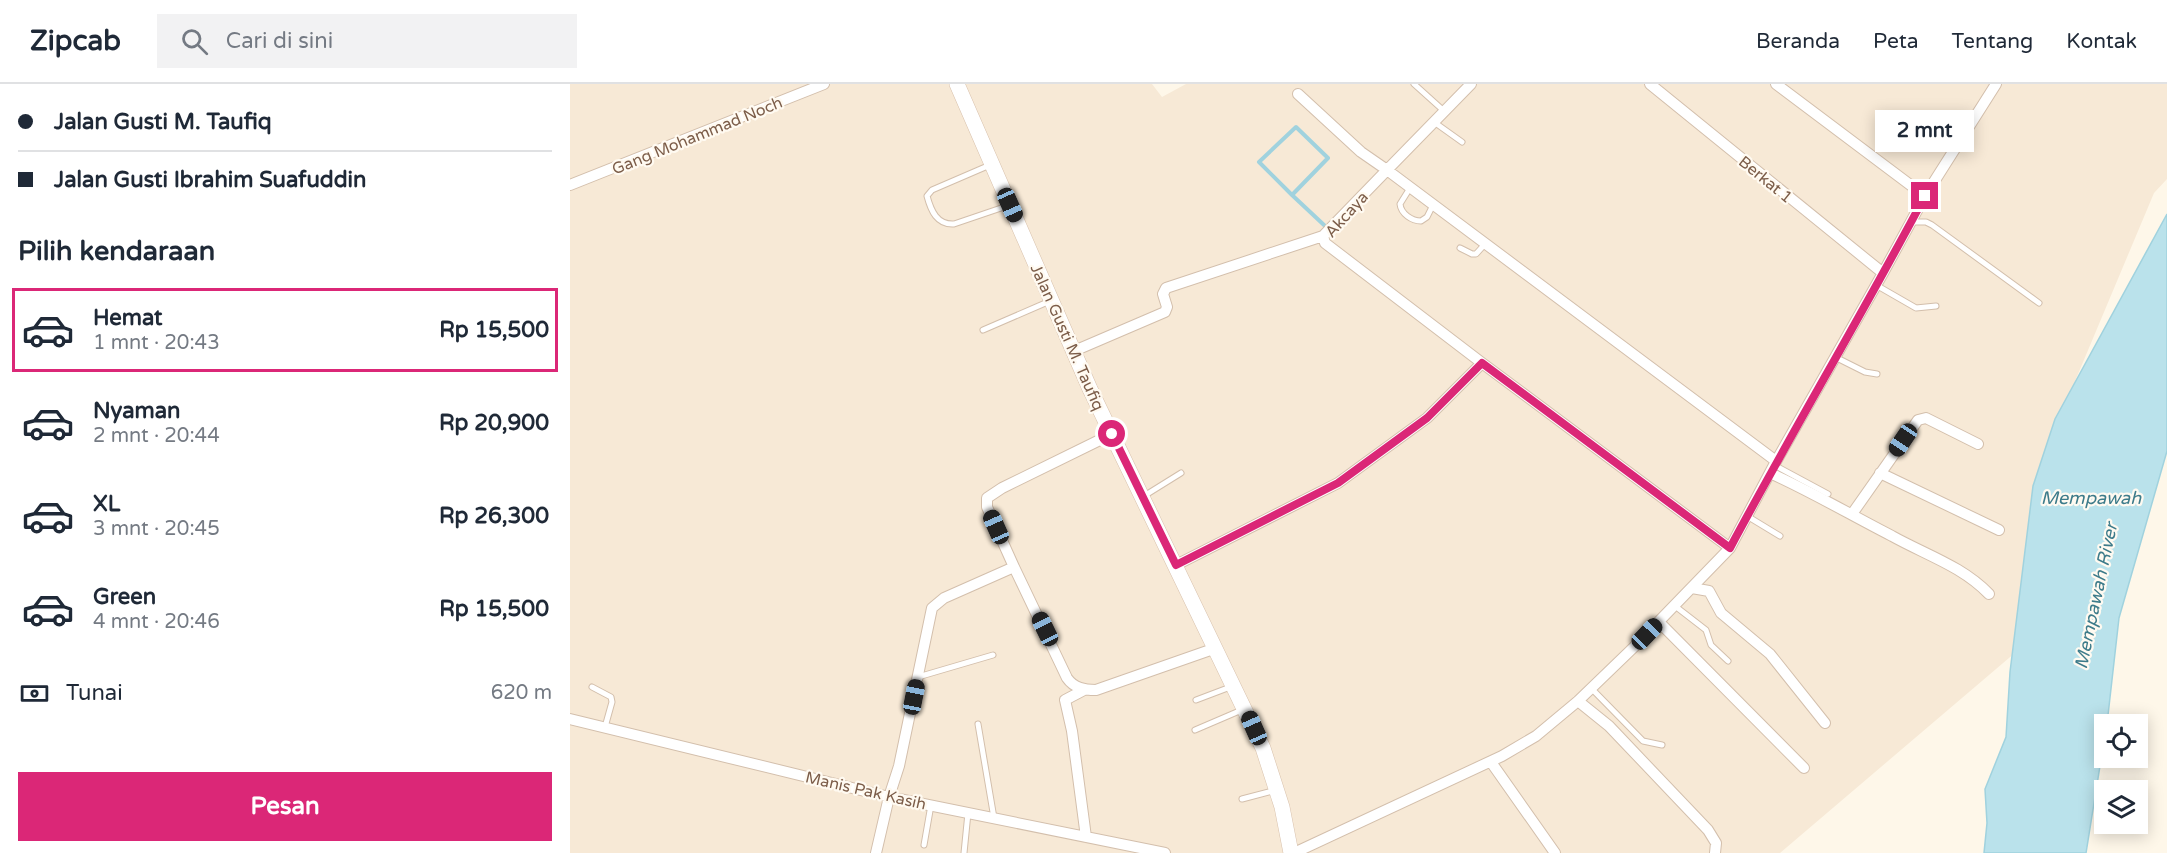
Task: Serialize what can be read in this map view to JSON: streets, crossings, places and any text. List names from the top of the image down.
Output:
{
  "streets": {
    "main road": ["Jalan Gusti M. Taufiq"],
    "street": [
      "Gang Mohammad Noch",
      "Berkat 1",
      "Akcaya",
      "Manis Pak Kasih"
    ]
  },
  "water": ["Mempawah", "Mempawah River"],
  "page": {
    "header": "Zipcab",
    "search": "Cari di sini",
    "nav": [
      "Beranda",
      "Peta",
      "Tentang",
      "Kontak"
    ],
    "banner": ["Jalan Gusti M. Taufiq", "Jalan Gusti Ibrahim Suafuddin"],
    "bubble": "2 mnt",
    "heading": "Pilih kendaraan",
    "list": [
      {
        "name": "Hemat",
        "note": "1 mnt · 20:43",
        "value": "Rp 15,500"
      },
      {
        "name": "Nyaman",
        "note": "2 mnt · 20:44",
        "value": "Rp 20,900"
      },
      {
        "name": "XL",
        "note": "3 mnt · 20:45",
        "value": "Rp 26,300"
      },
      {
        "name": "Green",
        "note": "4 mnt · 20:46",
        "value": "Rp 15,500"
      }
    ],
    "pay": ["Tunai", "620 m"],
    "buttons": "Pesan"
  }
}
